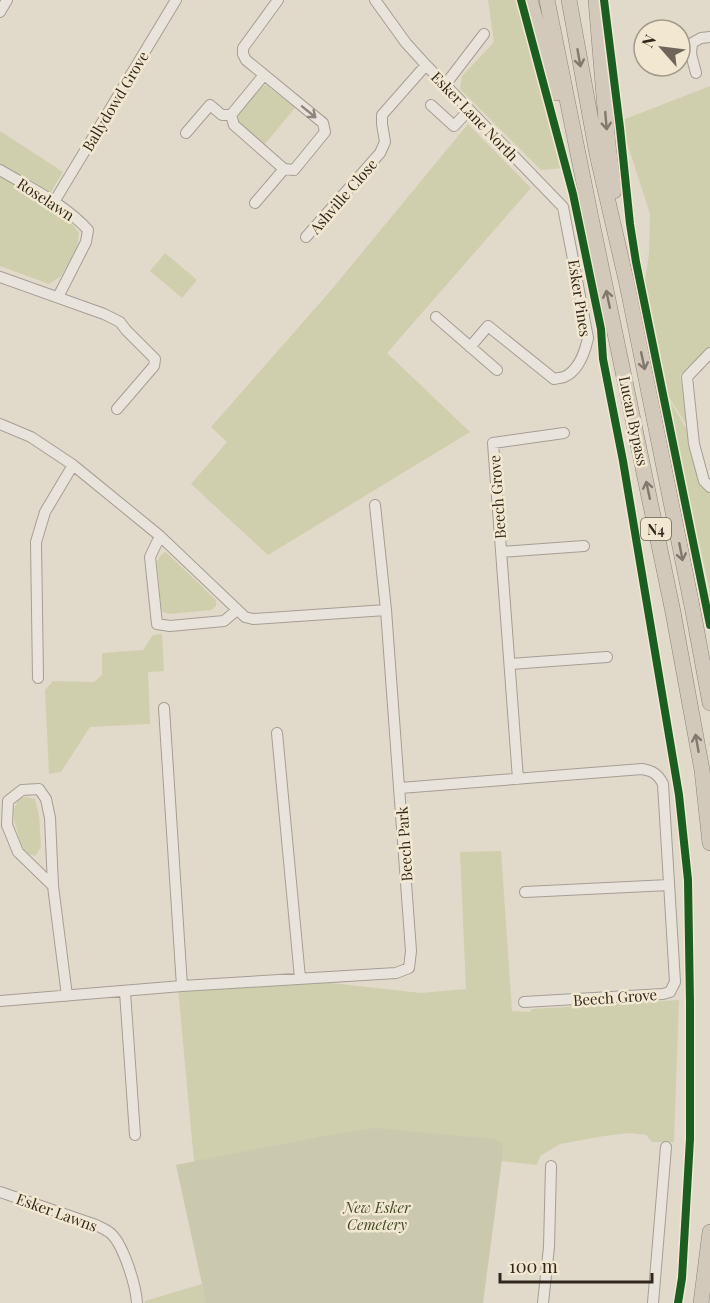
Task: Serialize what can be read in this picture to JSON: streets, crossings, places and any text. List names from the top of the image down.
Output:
{
  "streets": {
    "highway": ["Lucan Bypass", "N4"],
    "street": [
      "Ballydowd Grove",
      "Esker Lane North",
      "Ashville Close",
      "Roselawn",
      "Esker Pines",
      "Beech Grove",
      "Beech Park",
      "Esker Lawns"
    ]
  },
  "crossings": [
    ["Ballydowd Grove", "Roselawn"],
    ["Esker Lane North", "Ashville Close"],
    ["Esker Lane North", "Esker Pines"],
    ["Beech Grove", "Beech Park"]
  ],
  "parks": ["New Esker Cemetery"],
  "scale_bar": "100 m",
  "north": "top left"
}
